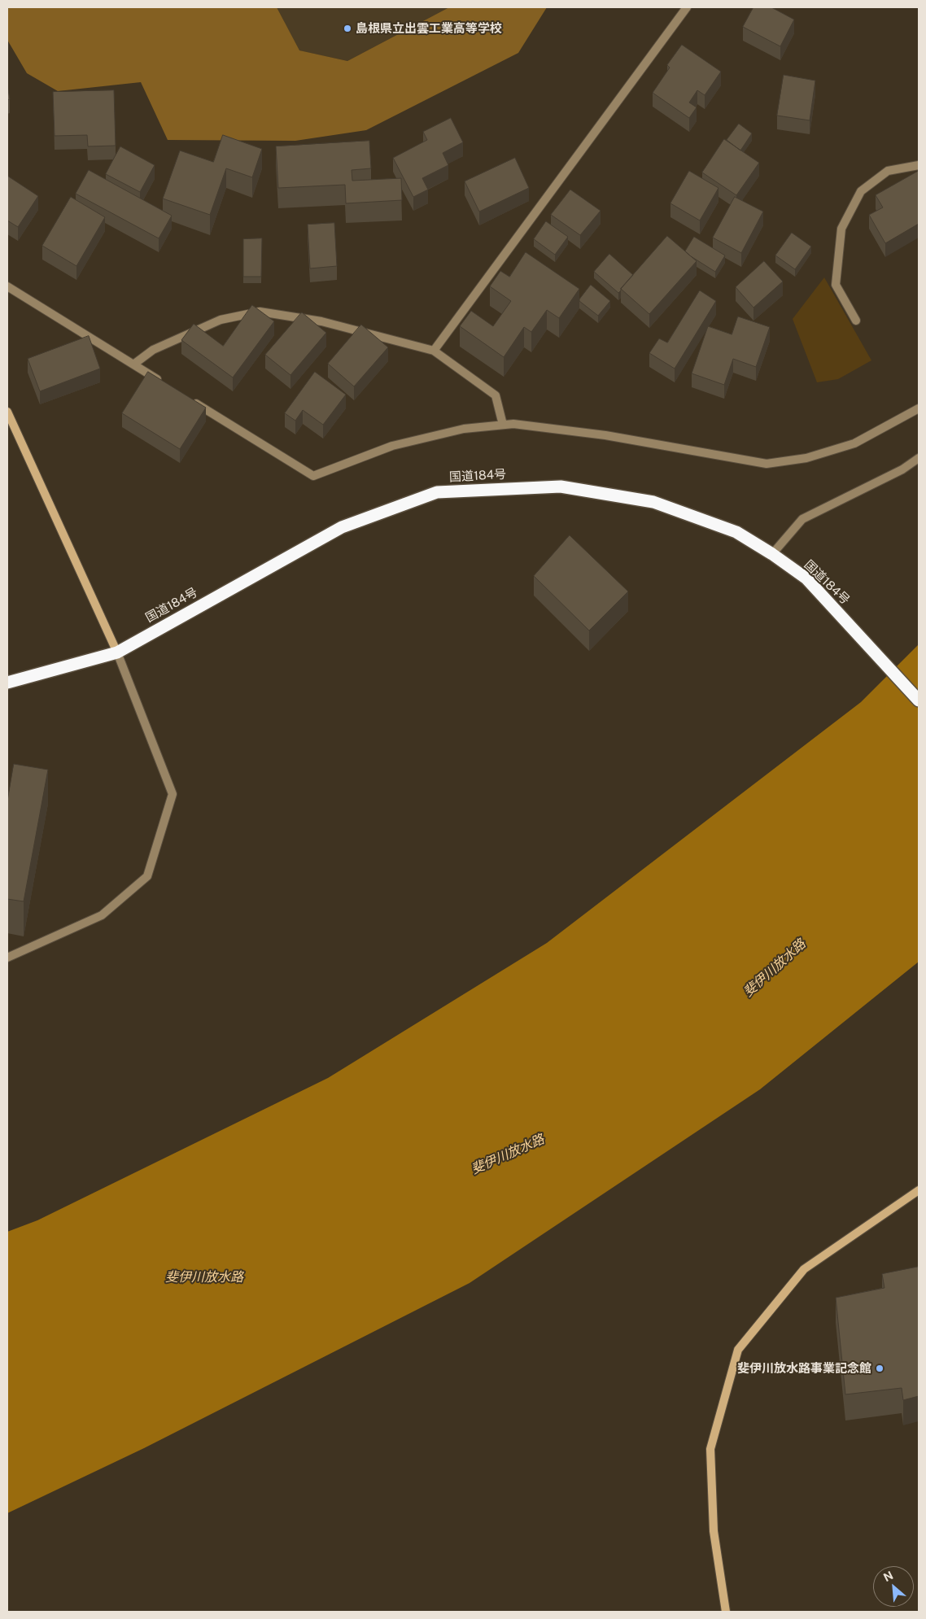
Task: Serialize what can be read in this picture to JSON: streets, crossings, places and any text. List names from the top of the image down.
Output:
{
  "streets": {
    "highway": ["国道184号"]
  },
  "water": ["斐伊川放水路"],
  "places": ["島根県立出雲工業高等学校", "斐伊川放水路事業記念館"],
  "north": "top left"
}
